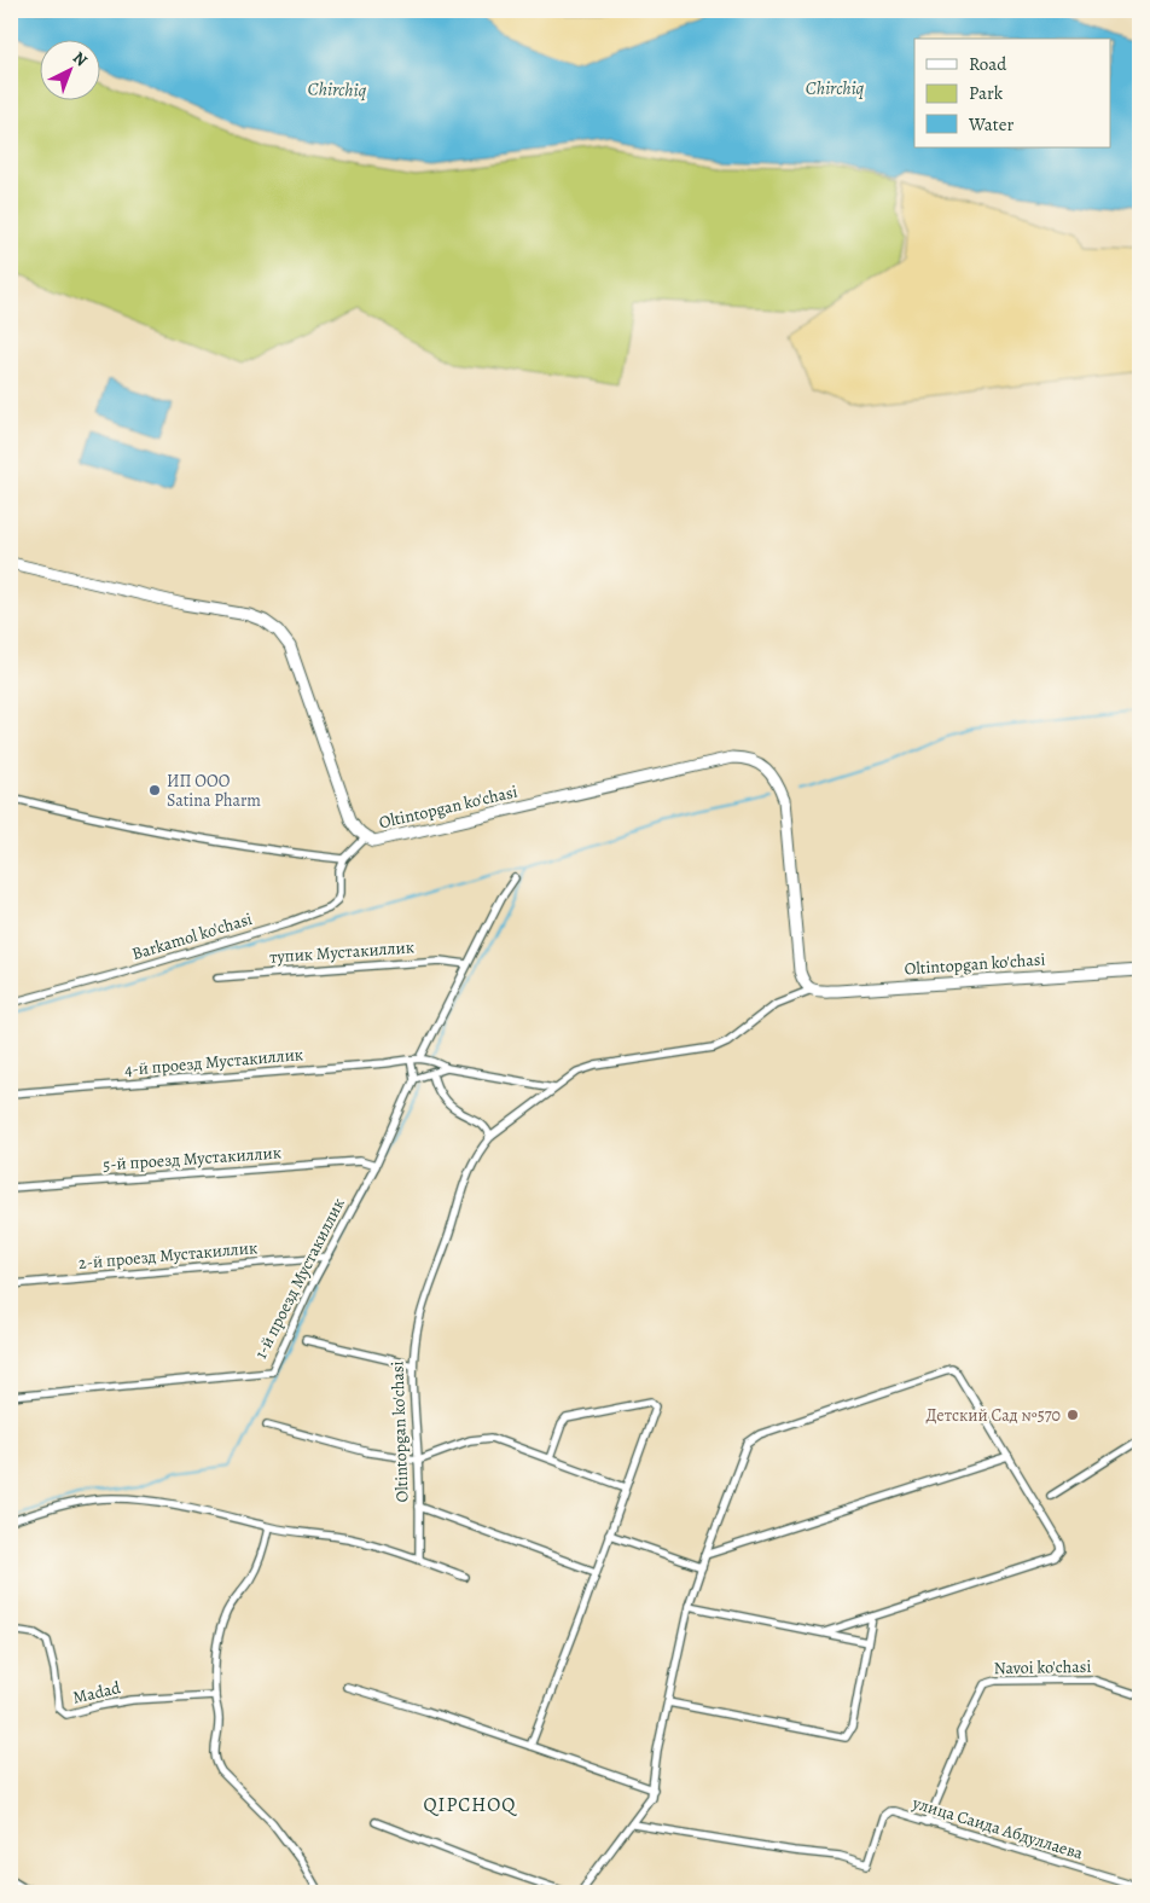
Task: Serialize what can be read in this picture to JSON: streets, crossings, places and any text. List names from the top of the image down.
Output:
{
  "streets": {
    "street": [
      "Oltintopgan ko'chasi",
      "Barkamol ko'chasi",
      "тупик Мустакиллик",
      "4-й проезд Мустакиллик",
      "5-й проезд Мустакиллик",
      "2-й проезд Мустакиллик",
      "1-й проезд Мустакиллик",
      "Navoi ko'chasi",
      "Madad",
      "улица Саида Абдуллаева"
    ]
  },
  "crossings": [
    ["5-й проезд Мустакиллик", "1-й проезд Мустакиллик"],
    ["2-й проезд Мустакиллик", "1-й проезд Мустакиллик"],
    ["Navoi ko'chasi", "улица Саида Абдуллаева"]
  ],
  "districts": ["QIPCHOQ"],
  "water": ["Chirchiq"],
  "places": ["ИП ООО Satina Pharm", "Детский Сад №570"],
  "legend": ["Road", "Park", "Water"],
  "north": "top right"
}
